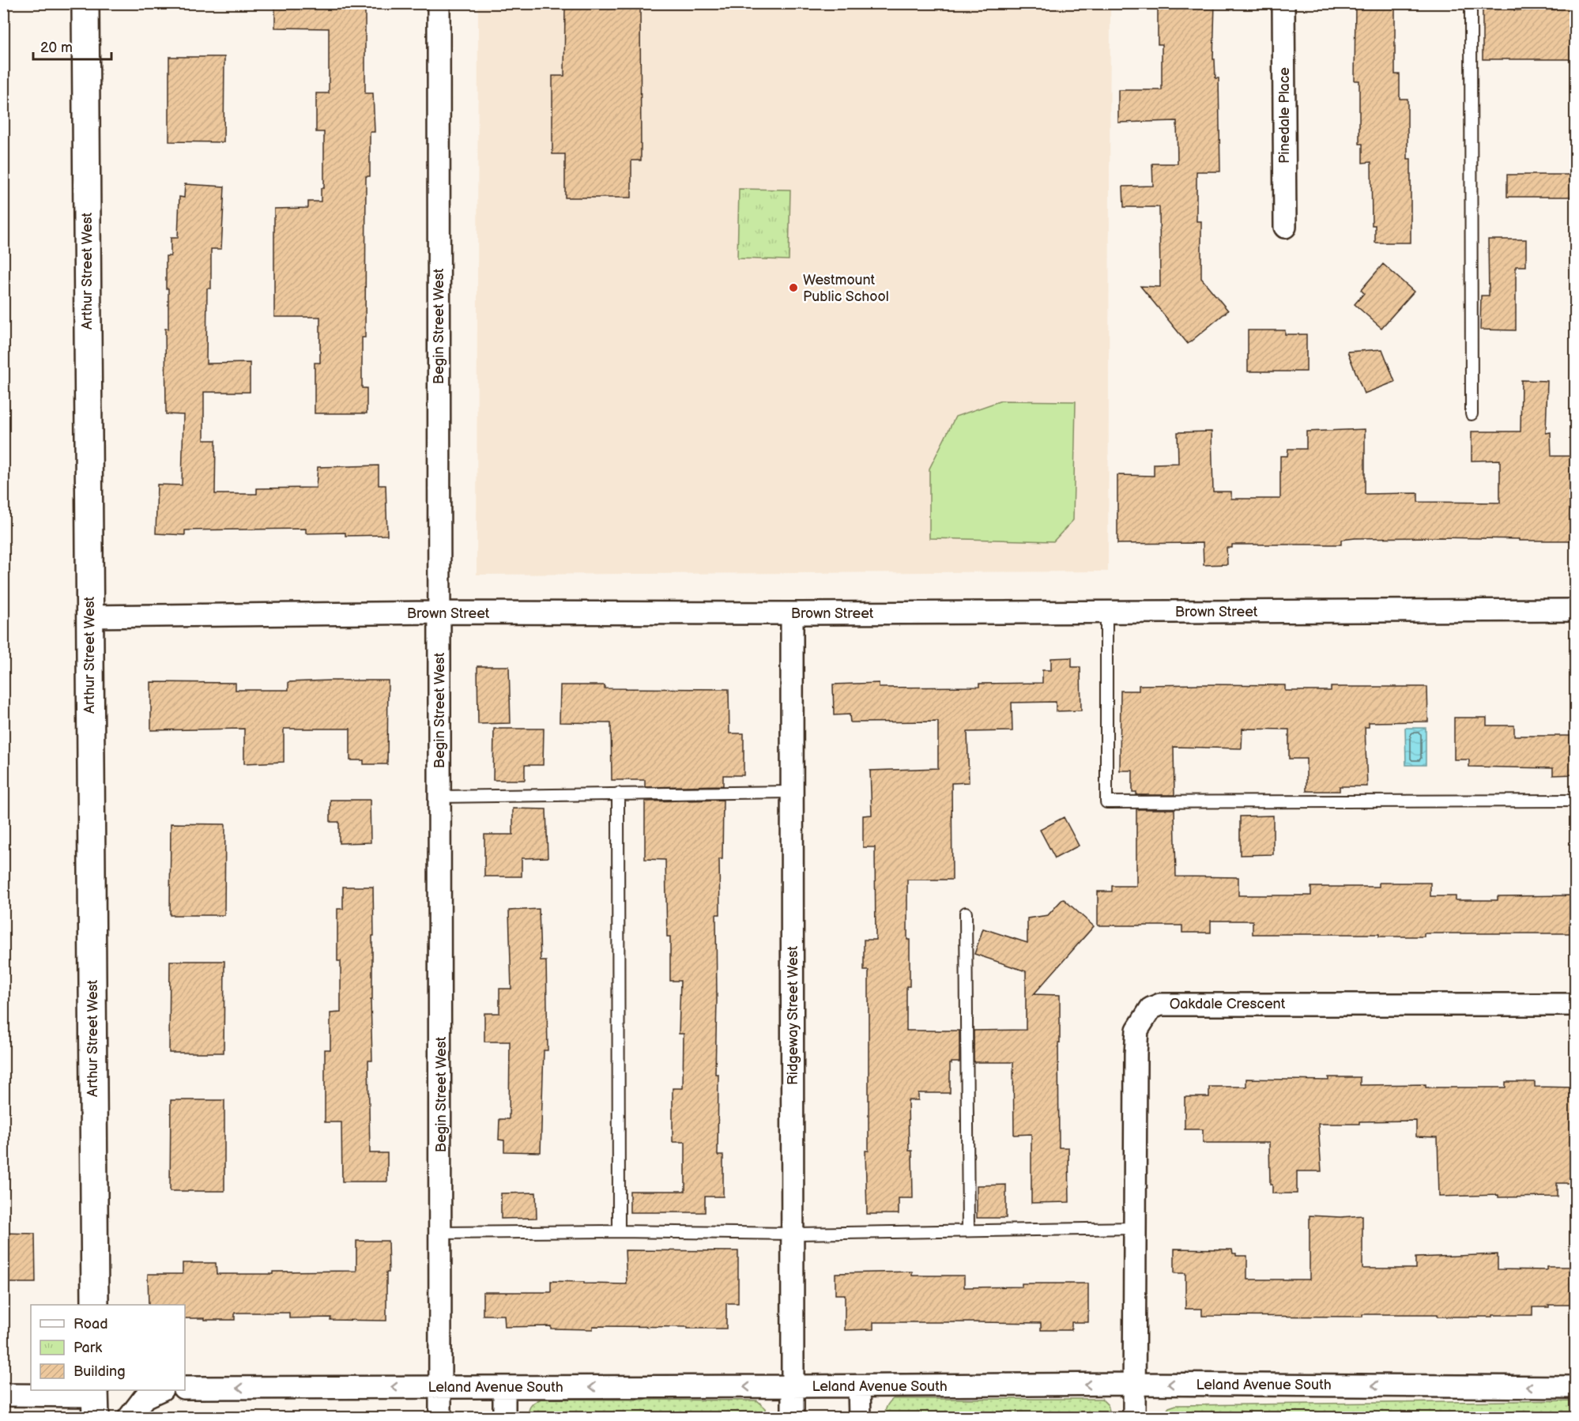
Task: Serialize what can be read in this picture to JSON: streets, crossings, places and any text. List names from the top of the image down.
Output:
{
  "streets": {
    "main road": ["Arthur Street West"],
    "street": [
      "Pinedale Place",
      "Begin Street West",
      "Brown Street",
      "Oakdale Crescent",
      "Ridgeway Street West",
      "Leland Avenue South"
    ]
  },
  "crossings": [
    ["Arthur Street West", "Brown Street"],
    ["Begin Street West", "Brown Street"],
    ["Begin Street West", "Leland Avenue South"],
    ["Brown Street", "Ridgeway Street West"],
    ["Oakdale Crescent", "Leland Avenue South"],
    ["Ridgeway Street West", "Leland Avenue South"]
  ],
  "one_way": ["Leland Avenue South"],
  "places": ["Westmount Public School"],
  "legend": ["Road", "Park", "Building"],
  "scale_bar": "20 m"
}
